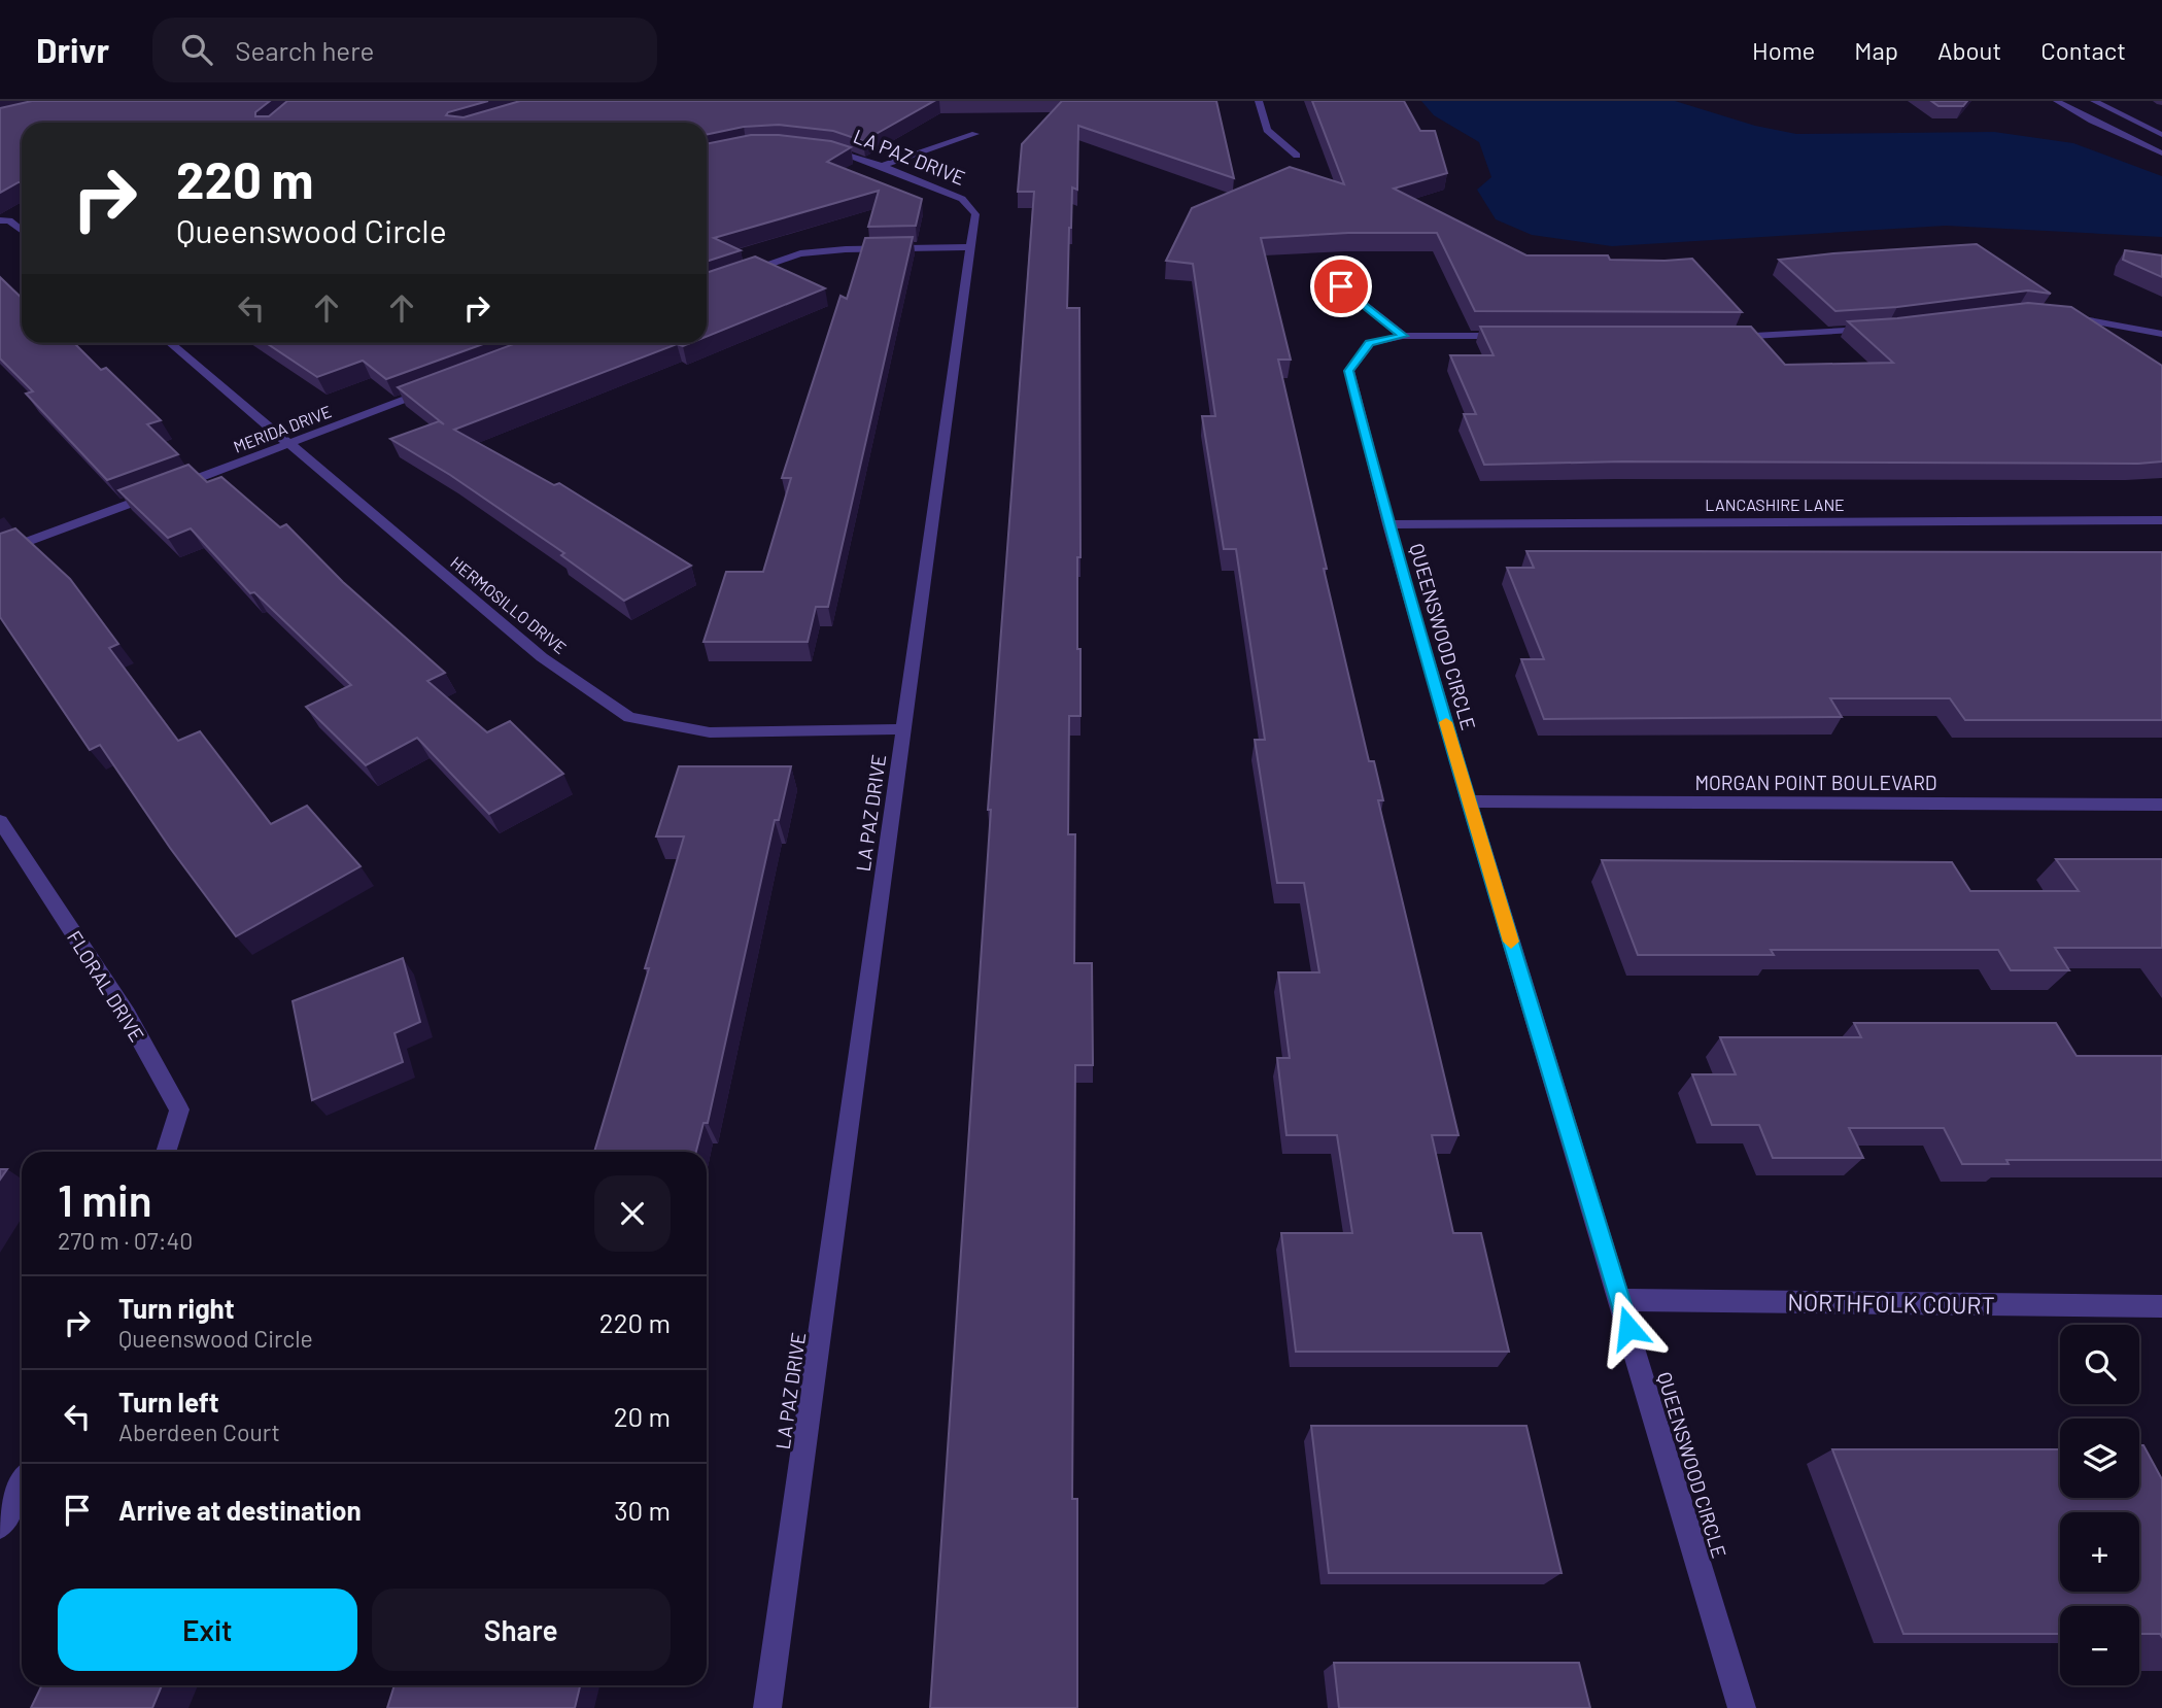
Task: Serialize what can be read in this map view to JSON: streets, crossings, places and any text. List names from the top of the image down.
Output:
{
  "streets": {
    "street": [
      "LA PAZ DRIVE",
      "MERIDA DRIVE",
      "LANCASHIRE LANE",
      "HERMOSILLO DRIVE",
      "QUEENSWOOD CIRCLE",
      "MORGAN POINT BOULEVARD",
      "FLORAL DRIVE",
      "NORTHFOLK COURT"
    ]
  },
  "crossings": [
    ["LA PAZ DRIVE", "HERMOSILLO DRIVE"],
    ["MERIDA DRIVE", "HERMOSILLO DRIVE"],
    ["LANCASHIRE LANE", "QUEENSWOOD CIRCLE"],
    ["QUEENSWOOD CIRCLE", "MORGAN POINT BOULEVARD"],
    ["QUEENSWOOD CIRCLE", "NORTHFOLK COURT"]
  ],
  "page": {
    "header": "Drivr",
    "search": "Search here",
    "nav": [
      "Home",
      "Map",
      "About",
      "Contact"
    ],
    "turn": ["220 m", "Queenswood Circle"],
    "heading": ["1 min", "270 m · 07:40"],
    "list": [
      {
        "name": "Turn right",
        "note": "Queenswood Circle",
        "value": "220 m"
      },
      {
        "name": "Turn left",
        "note": "Aberdeen Court",
        "value": "20 m"
      },
      {
        "name": "Arrive at destination",
        "value": "30 m"
      }
    ],
    "map_buttons": ["+", "−"],
    "buttons": ["Exit", "Share"]
  }
}
